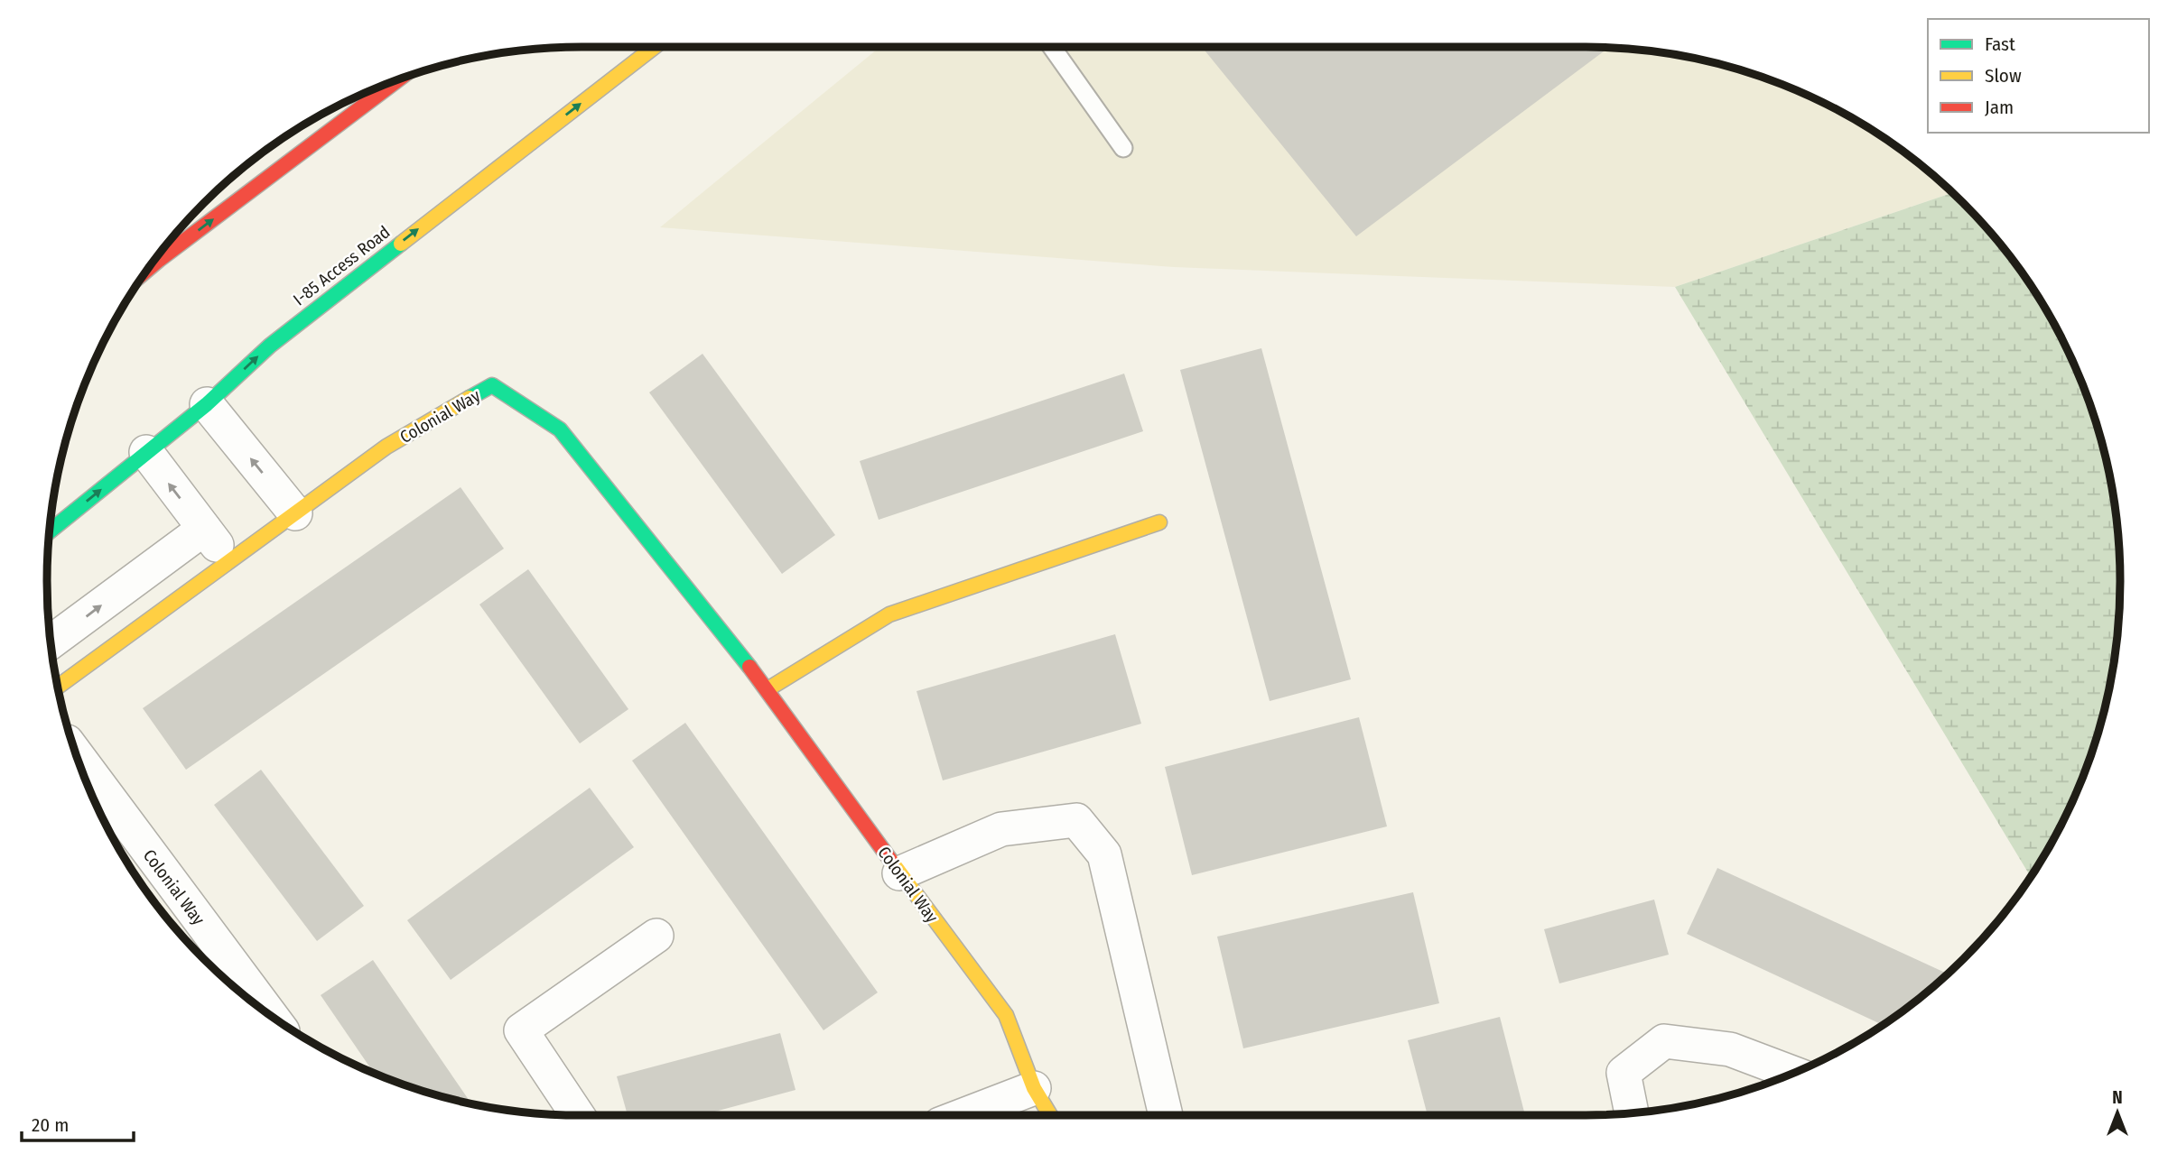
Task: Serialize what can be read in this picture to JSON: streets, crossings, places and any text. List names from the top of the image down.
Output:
{
  "streets": {
    "main road": ["I-85 Access Road", "Colonial Way"]
  },
  "one_way": ["I-85 Access Road"],
  "legend": ["Fast", "Slow", "Jam"],
  "scale_bar": "20 m",
  "north": "top"
}
